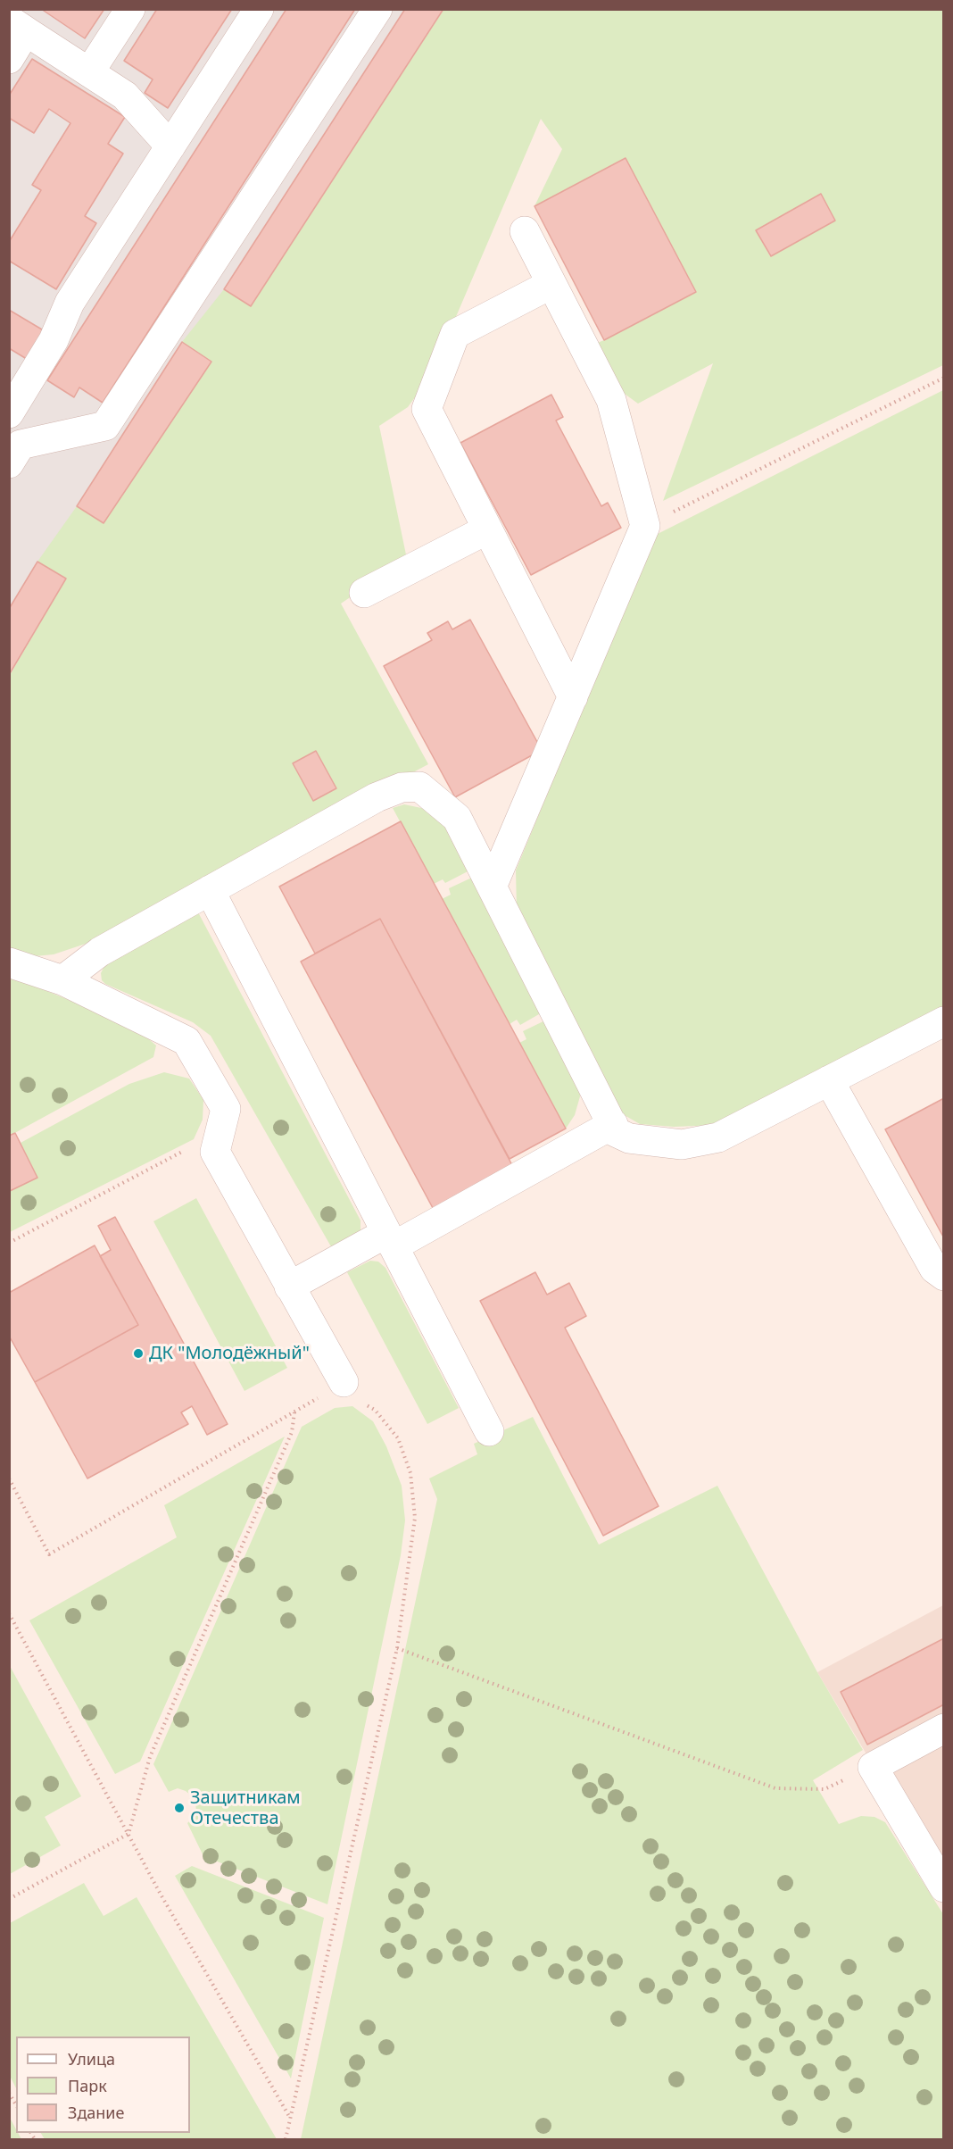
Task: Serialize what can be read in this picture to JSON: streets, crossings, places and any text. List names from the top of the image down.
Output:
{
  "places": ["ДК \"Молодёжный\"", "Защитникам Отечества"],
  "legend": ["Улица", "Парк", "Здание"]
}
